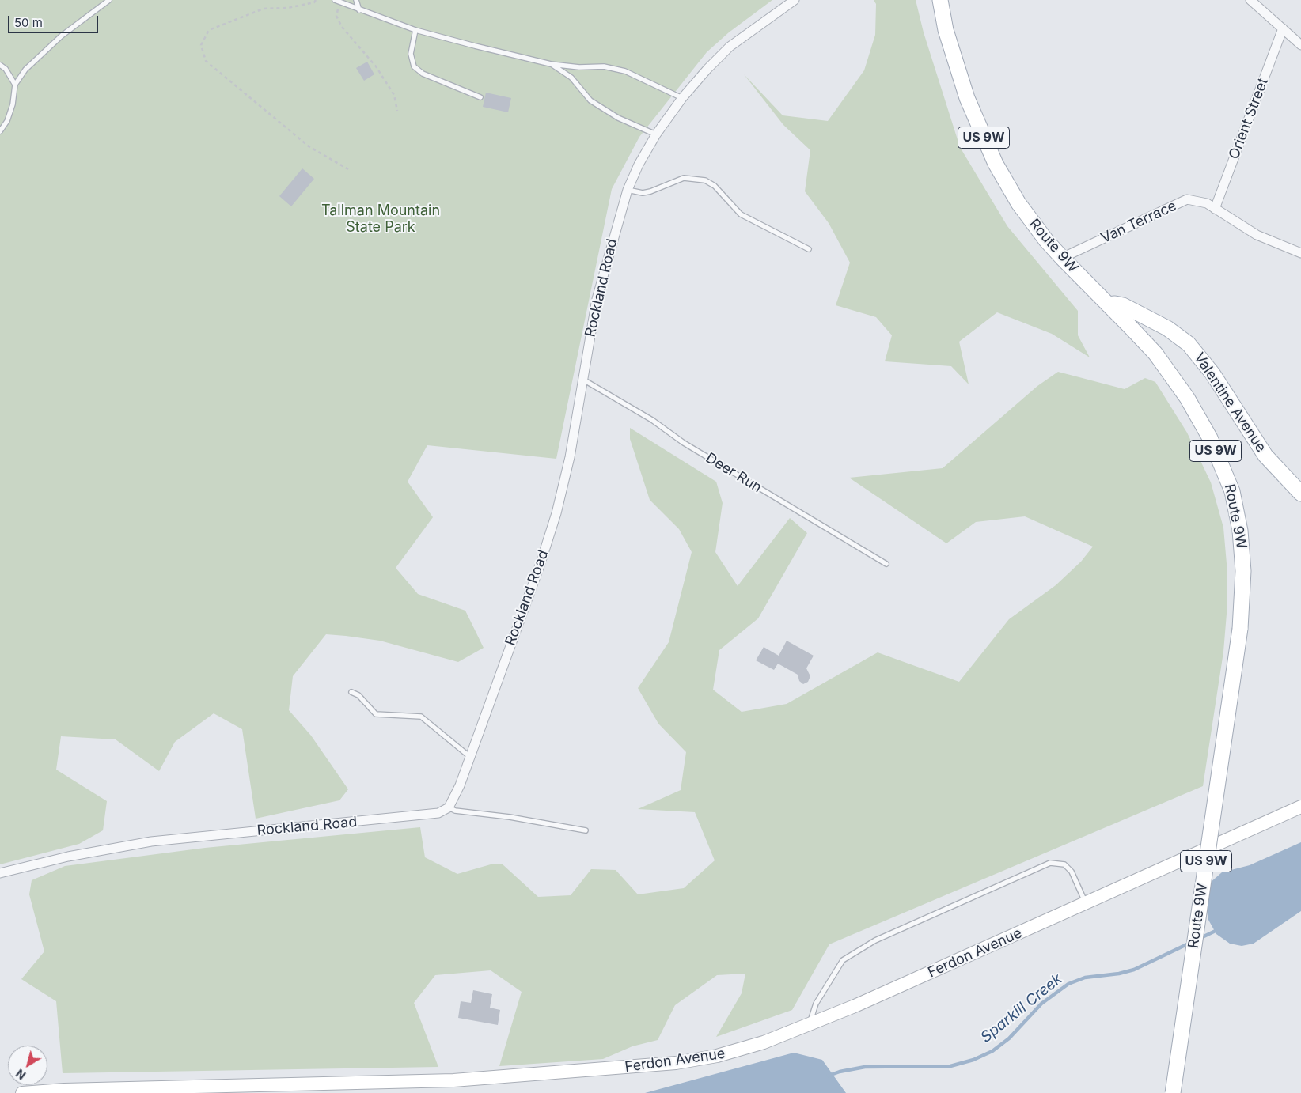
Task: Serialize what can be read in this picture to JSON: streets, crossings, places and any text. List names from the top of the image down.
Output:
{
  "streets": {
    "main road": ["US 9W", "Route 9W", "Valentine Avenue"],
    "street": [
      "Orient Street",
      "Van Terrace",
      "Rockland Road",
      "Ferdon Avenue"
    ],
    "lane": ["Deer Run"]
  },
  "crossings": [
    ["Orient Street", "Van Terrace"],
    ["Van Terrace", "Route 9W"],
    ["Route 9W", "Valentine Avenue"],
    ["Rockland Road", "Deer Run"]
  ],
  "water": ["Sparkill Creek"],
  "parks": ["Tallman Mountain State Park"],
  "scale_bar": "50 m",
  "north": "bottom left"
}
